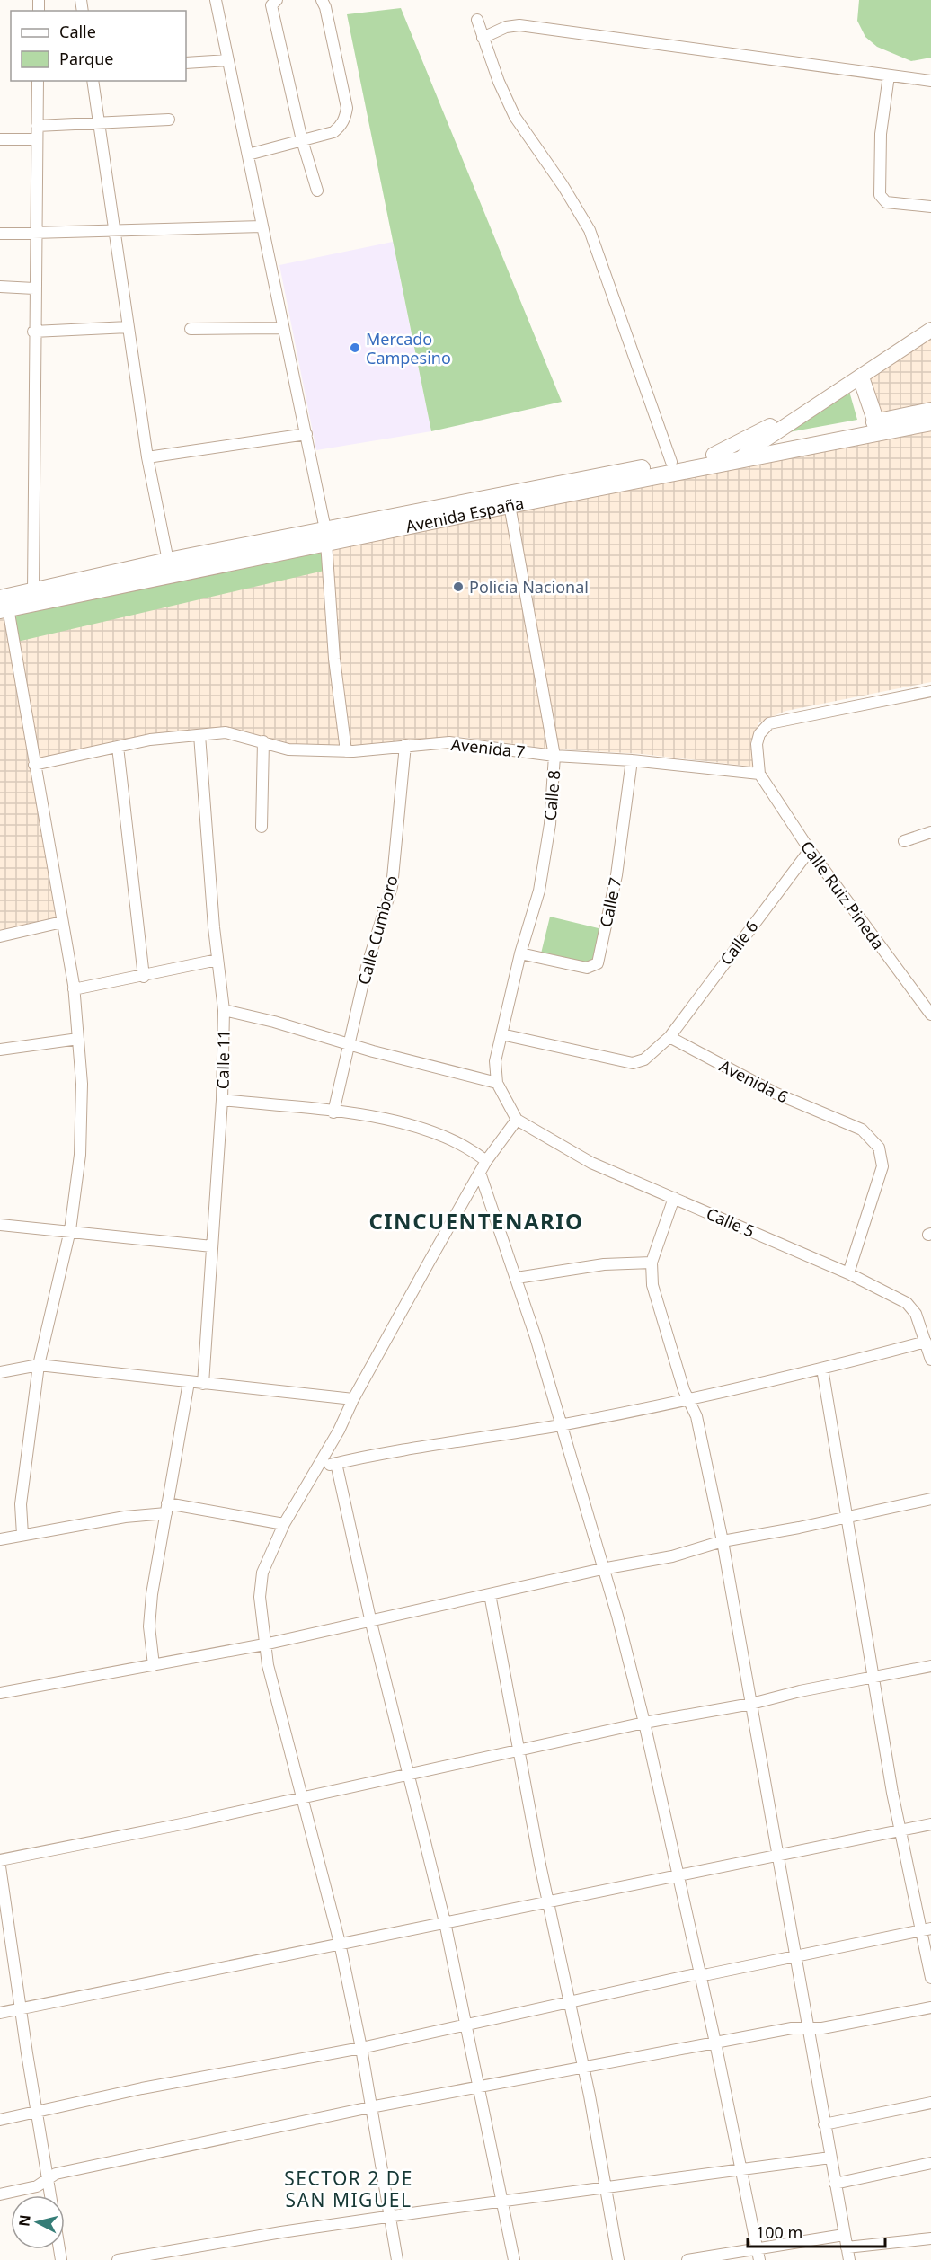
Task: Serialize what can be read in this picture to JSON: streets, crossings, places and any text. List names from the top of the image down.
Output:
{
  "streets": {
    "highway": ["Avenida España"],
    "street": [
      "Avenida 7",
      "Calle 8",
      "Calle Ruiz Pineda",
      "Calle 7",
      "Calle Cumboro",
      "Calle 6",
      "Calle 11",
      "Avenida 6",
      "Calle 5"
    ]
  },
  "crossings": [
    ["Avenida España", "Calle 8"],
    ["Avenida 7", "Calle 8"],
    ["Avenida 7", "Calle Ruiz Pineda"],
    ["Avenida 7", "Calle 7"],
    ["Avenida 7", "Calle Cumboro"],
    ["Avenida 7", "Calle 11"],
    ["Calle 8", "Calle 7"],
    ["Calle Ruiz Pineda", "Calle 6"],
    ["Calle 6", "Avenida 6"],
    ["Avenida 6", "Calle 5"]
  ],
  "districts": ["CINCUENTENARIO", "SECTOR 2 DE SAN MIGUEL"],
  "places": ["Mercado Campesino", "Policia Nacional"],
  "legend": ["Calle", "Parque"],
  "scale_bar": "100 m",
  "north": "left"
}
